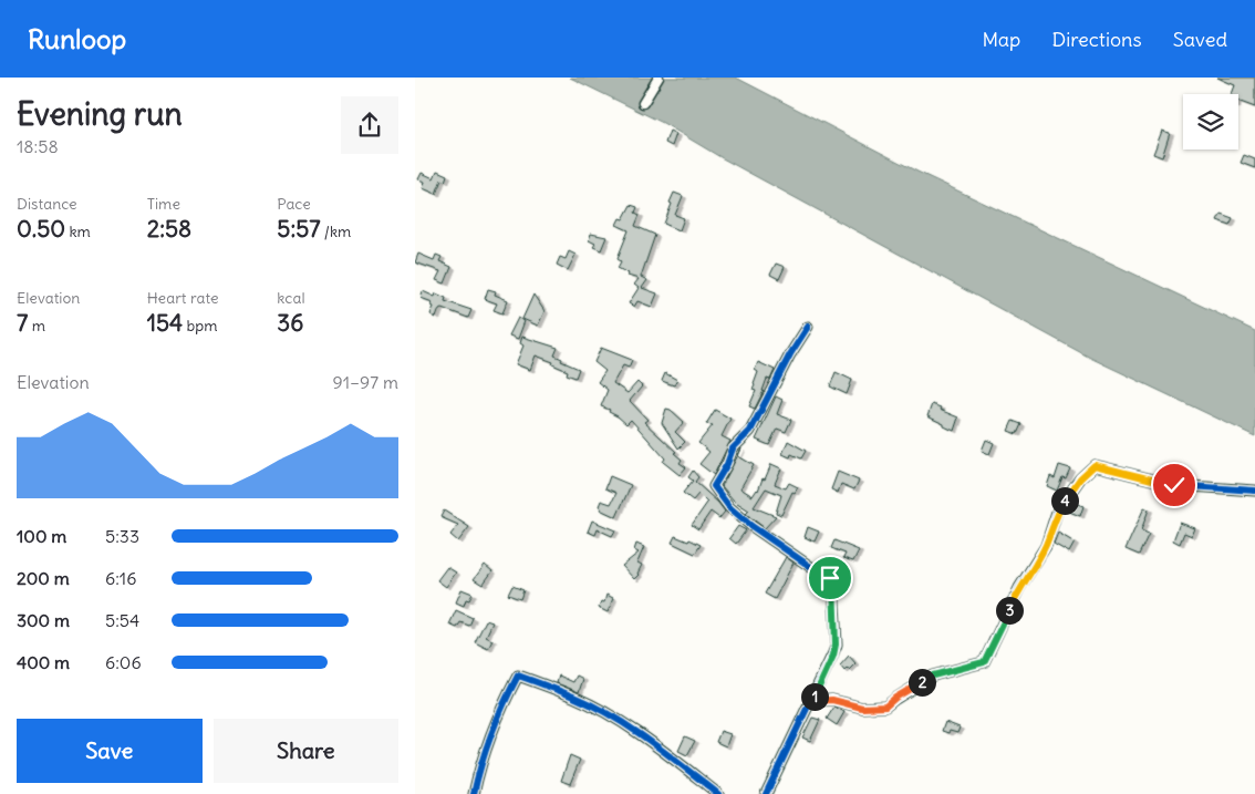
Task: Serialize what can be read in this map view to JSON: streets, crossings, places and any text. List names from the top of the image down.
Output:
{
  "page": {
    "header": "Runloop",
    "nav": ["Map", "Directions", "Saved"],
    "heading": ["Evening run", "18:58"],
    "stats": [
      ["Distance", "0.50 km"],
      ["Time", "2:58"],
      ["Pace", "5:57 /km"],
      ["Elevation", "7 m"],
      ["Heart rate", "154 bpm"],
      ["kcal", "36"]
    ],
    "chart": ["Elevation", "91–97 m"],
    "pins": [
      "4",
      "3",
      "2",
      "1"
    ],
    "list": [
      {
        "name": "100 m",
        "note": "5:33"
      },
      {
        "name": "200 m",
        "note": "6:16"
      },
      {
        "name": "300 m",
        "note": "5:54"
      },
      {
        "name": "400 m",
        "note": "6:06"
      }
    ],
    "buttons": ["Save", "Share"]
  }
}
